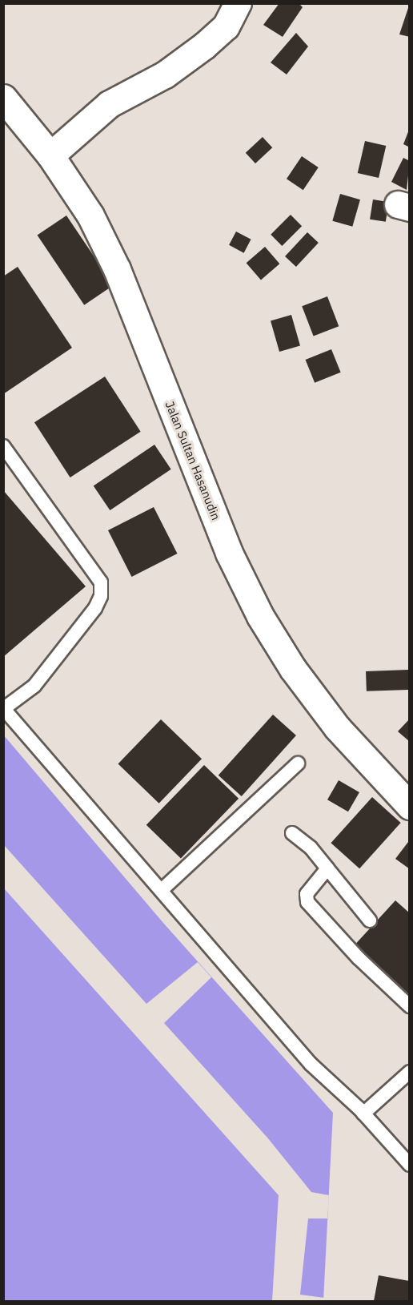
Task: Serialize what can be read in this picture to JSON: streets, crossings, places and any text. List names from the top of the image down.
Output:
{
  "streets": {
    "main road": ["Jalan Sultan Hasanudin"]
  }
}
